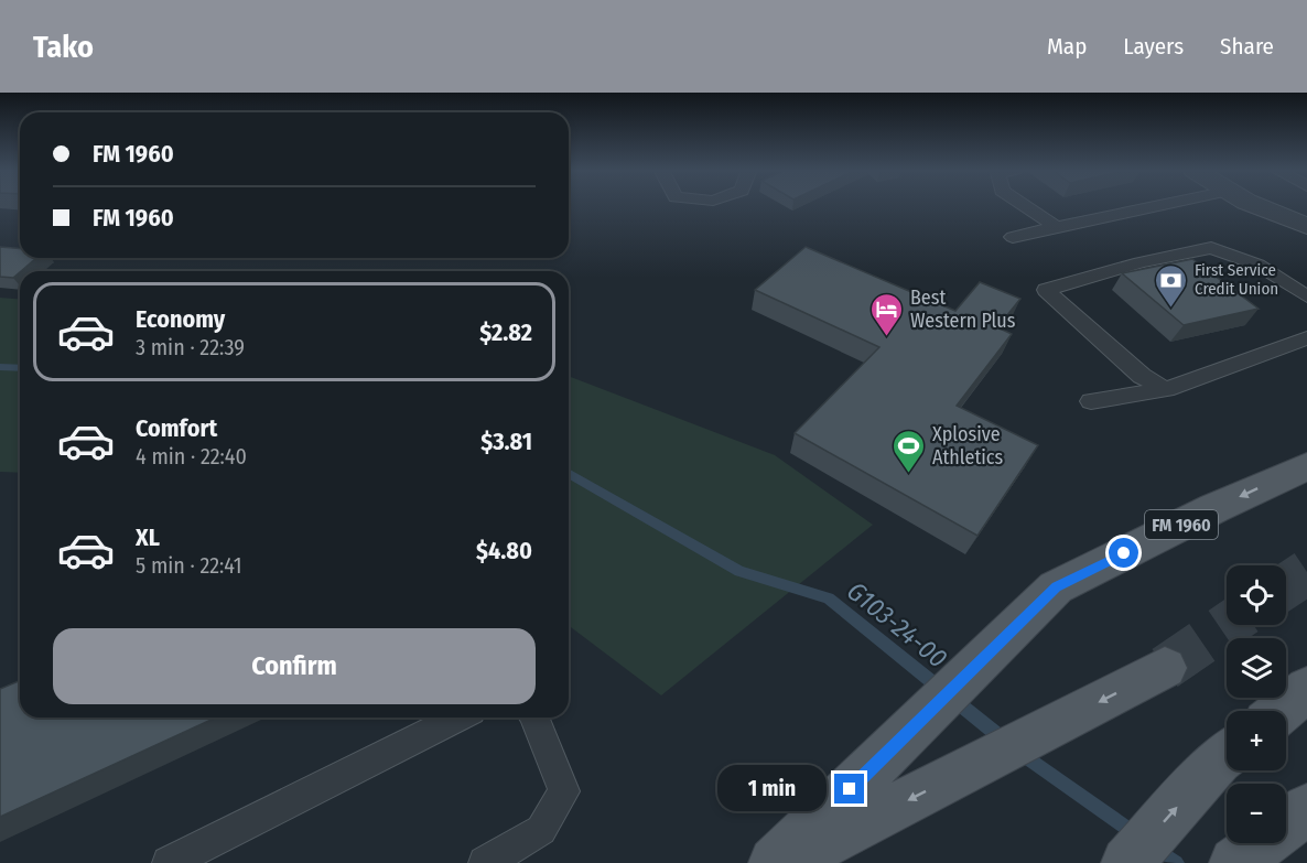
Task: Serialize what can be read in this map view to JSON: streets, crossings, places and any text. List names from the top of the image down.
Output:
{
  "streets": {
    "main road": ["FM 1960"]
  },
  "water": ["G103-24-00"],
  "places": {
    "bank": ["First Service Credit Union"],
    "hotel": ["Best Western Plus"],
    "sports": ["Xplosive Athletics"]
  },
  "page": {
    "header": "Tako",
    "nav": ["Map", "Layers", "Share"],
    "banner": ["FM 1960", "FM 1960"],
    "list": [
      {
        "name": "Economy",
        "note": "3 min · 22:39",
        "value": "$2.82"
      },
      {
        "name": "Comfort",
        "note": "4 min · 22:40",
        "value": "$3.81"
      },
      {
        "name": "XL",
        "note": "5 min · 22:41",
        "value": "$4.80"
      }
    ],
    "map_buttons": ["+", "−"],
    "buttons": "Confirm",
    "bubble": "1 min"
  }
}
